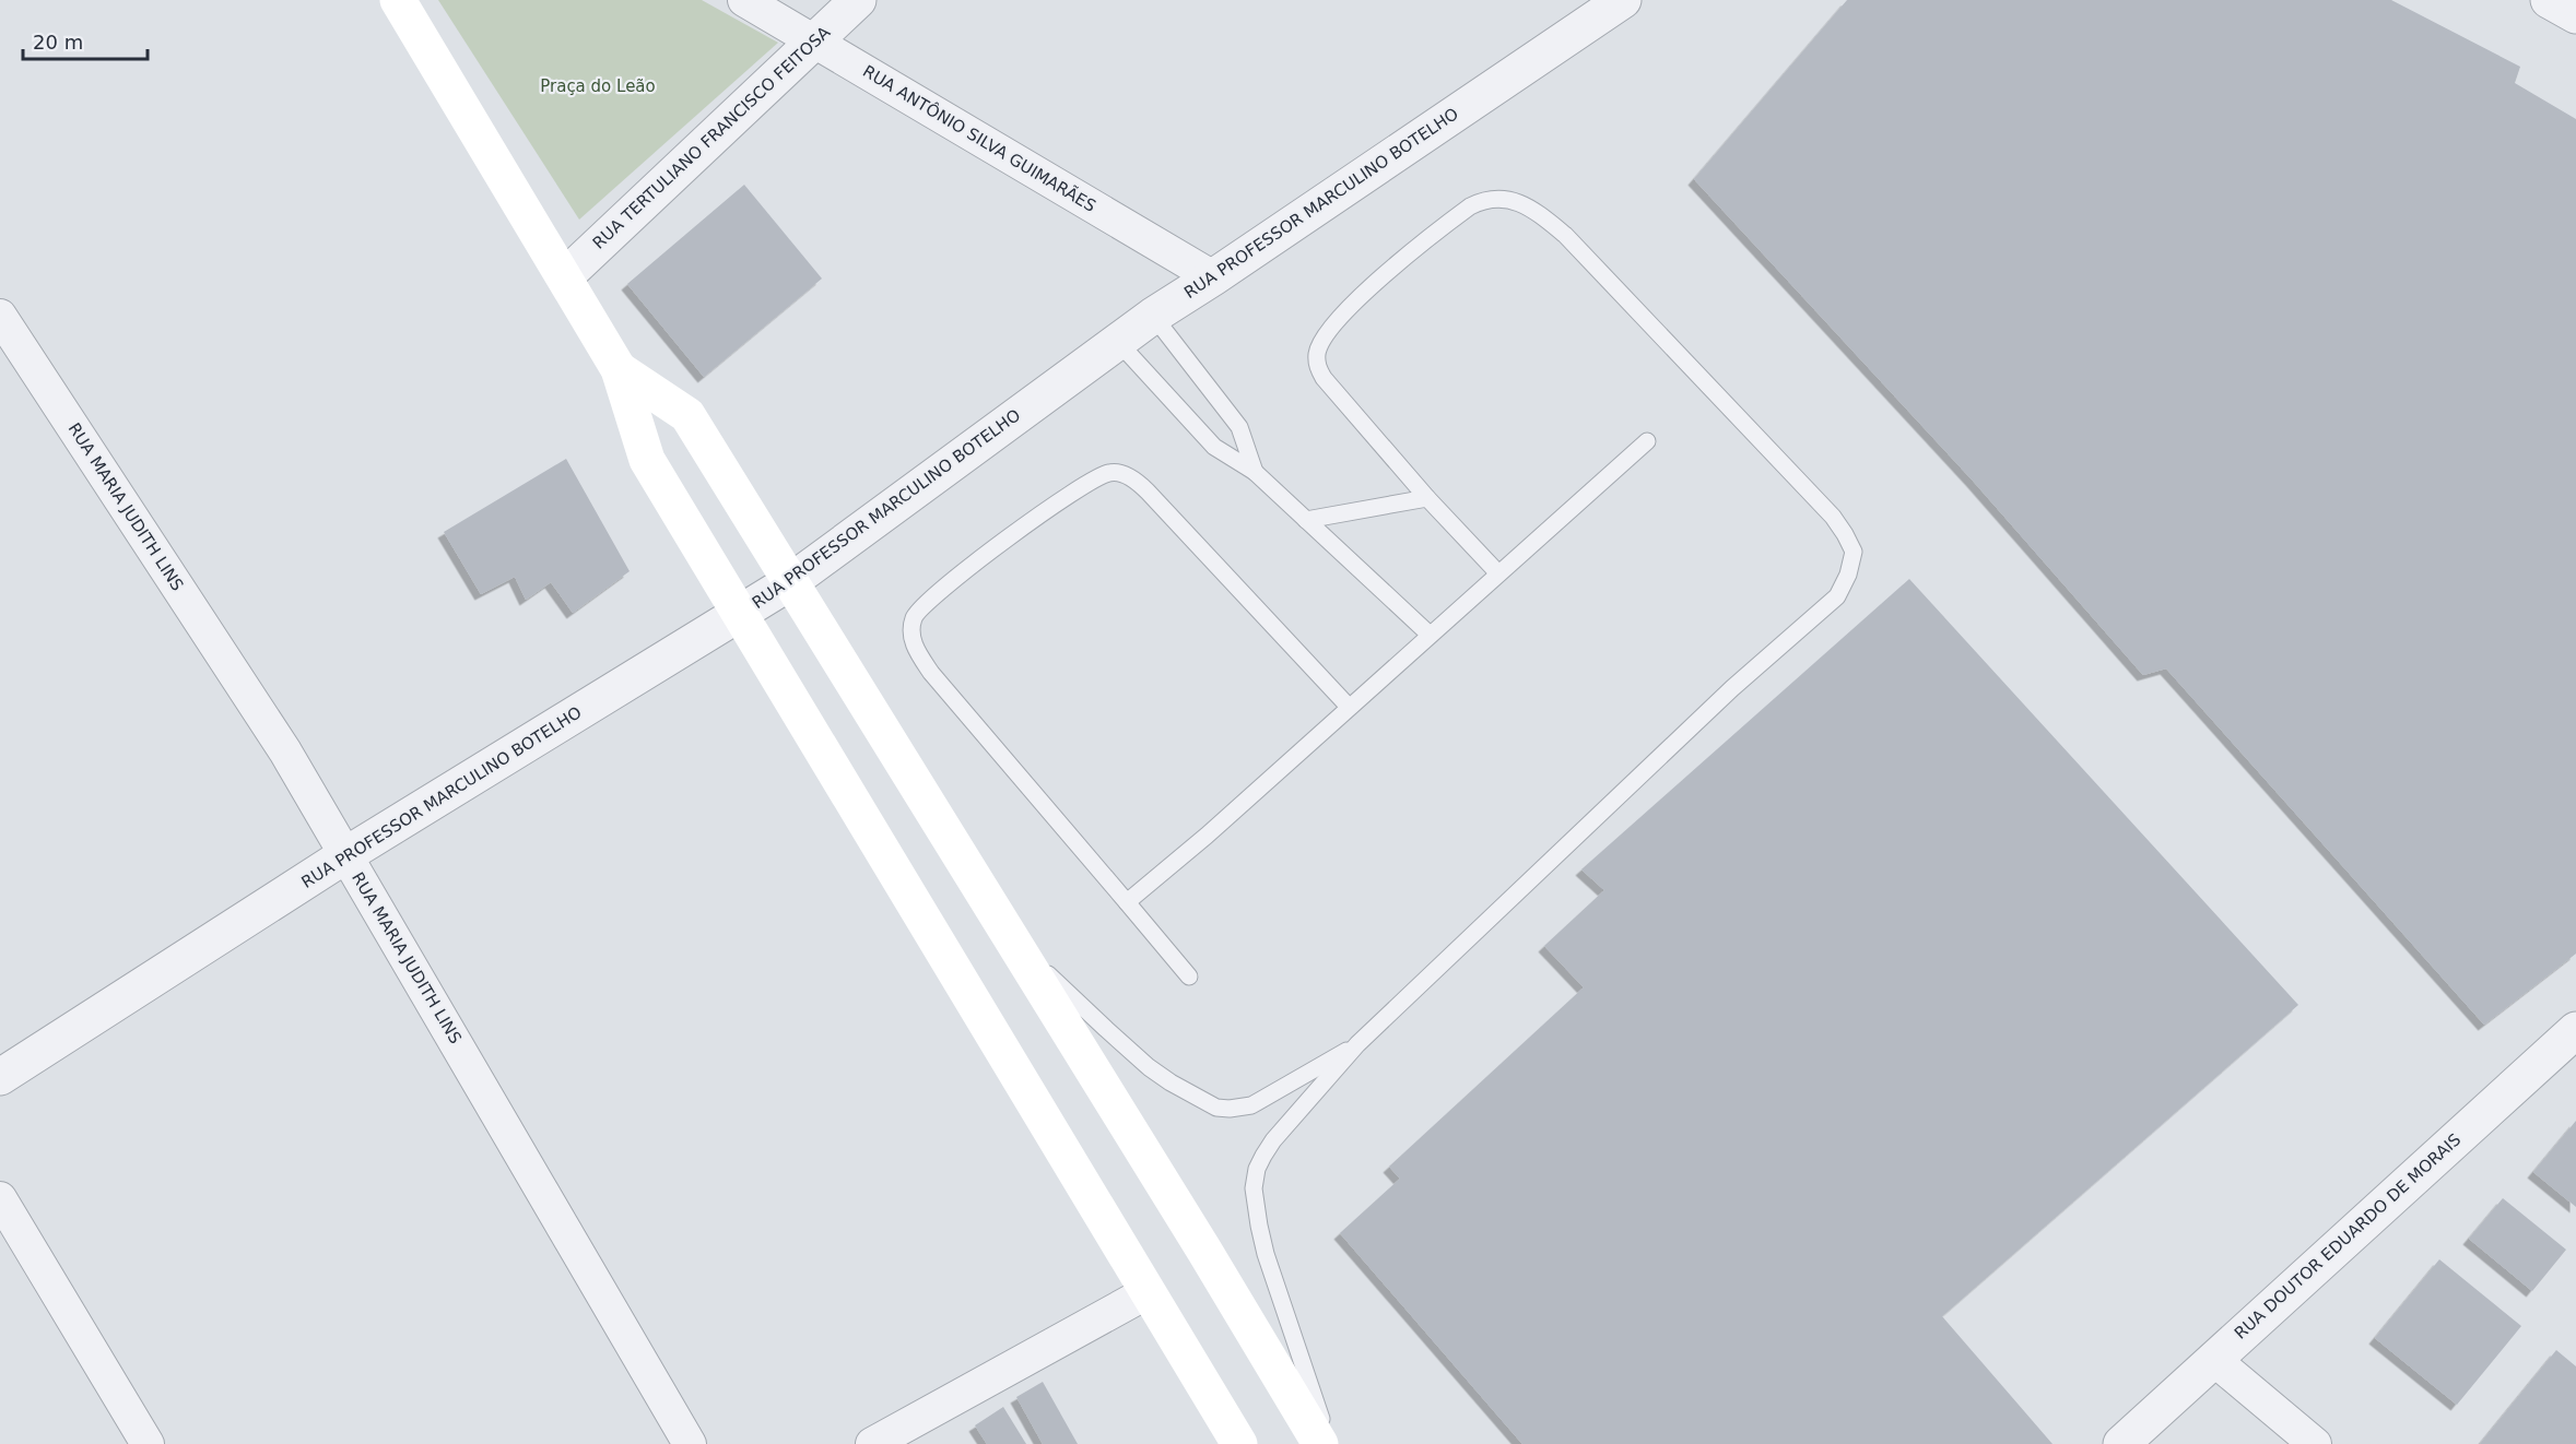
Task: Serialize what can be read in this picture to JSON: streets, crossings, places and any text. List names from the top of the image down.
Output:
{
  "streets": {
    "street": [
      "RUA TERTULIANO FRANCISCO FEITOSA",
      "RUA ANTÔNIO SILVA GUIMARÃES",
      "RUA PROFESSOR MARCULINO BOTELHO",
      "RUA MARIA JUDITH LINS",
      "RUA DOUTOR EDUARDO DE MORAIS"
    ]
  },
  "crossings": [
    ["RUA TERTULIANO FRANCISCO FEITOSA", "RUA ANTÔNIO SILVA GUIMARÃES"],
    ["RUA ANTÔNIO SILVA GUIMARÃES", "RUA PROFESSOR MARCULINO BOTELHO"],
    ["RUA PROFESSOR MARCULINO BOTELHO", "RUA MARIA JUDITH LINS"]
  ],
  "parks": ["Praça do Leão"],
  "scale_bar": "20 m"
}
